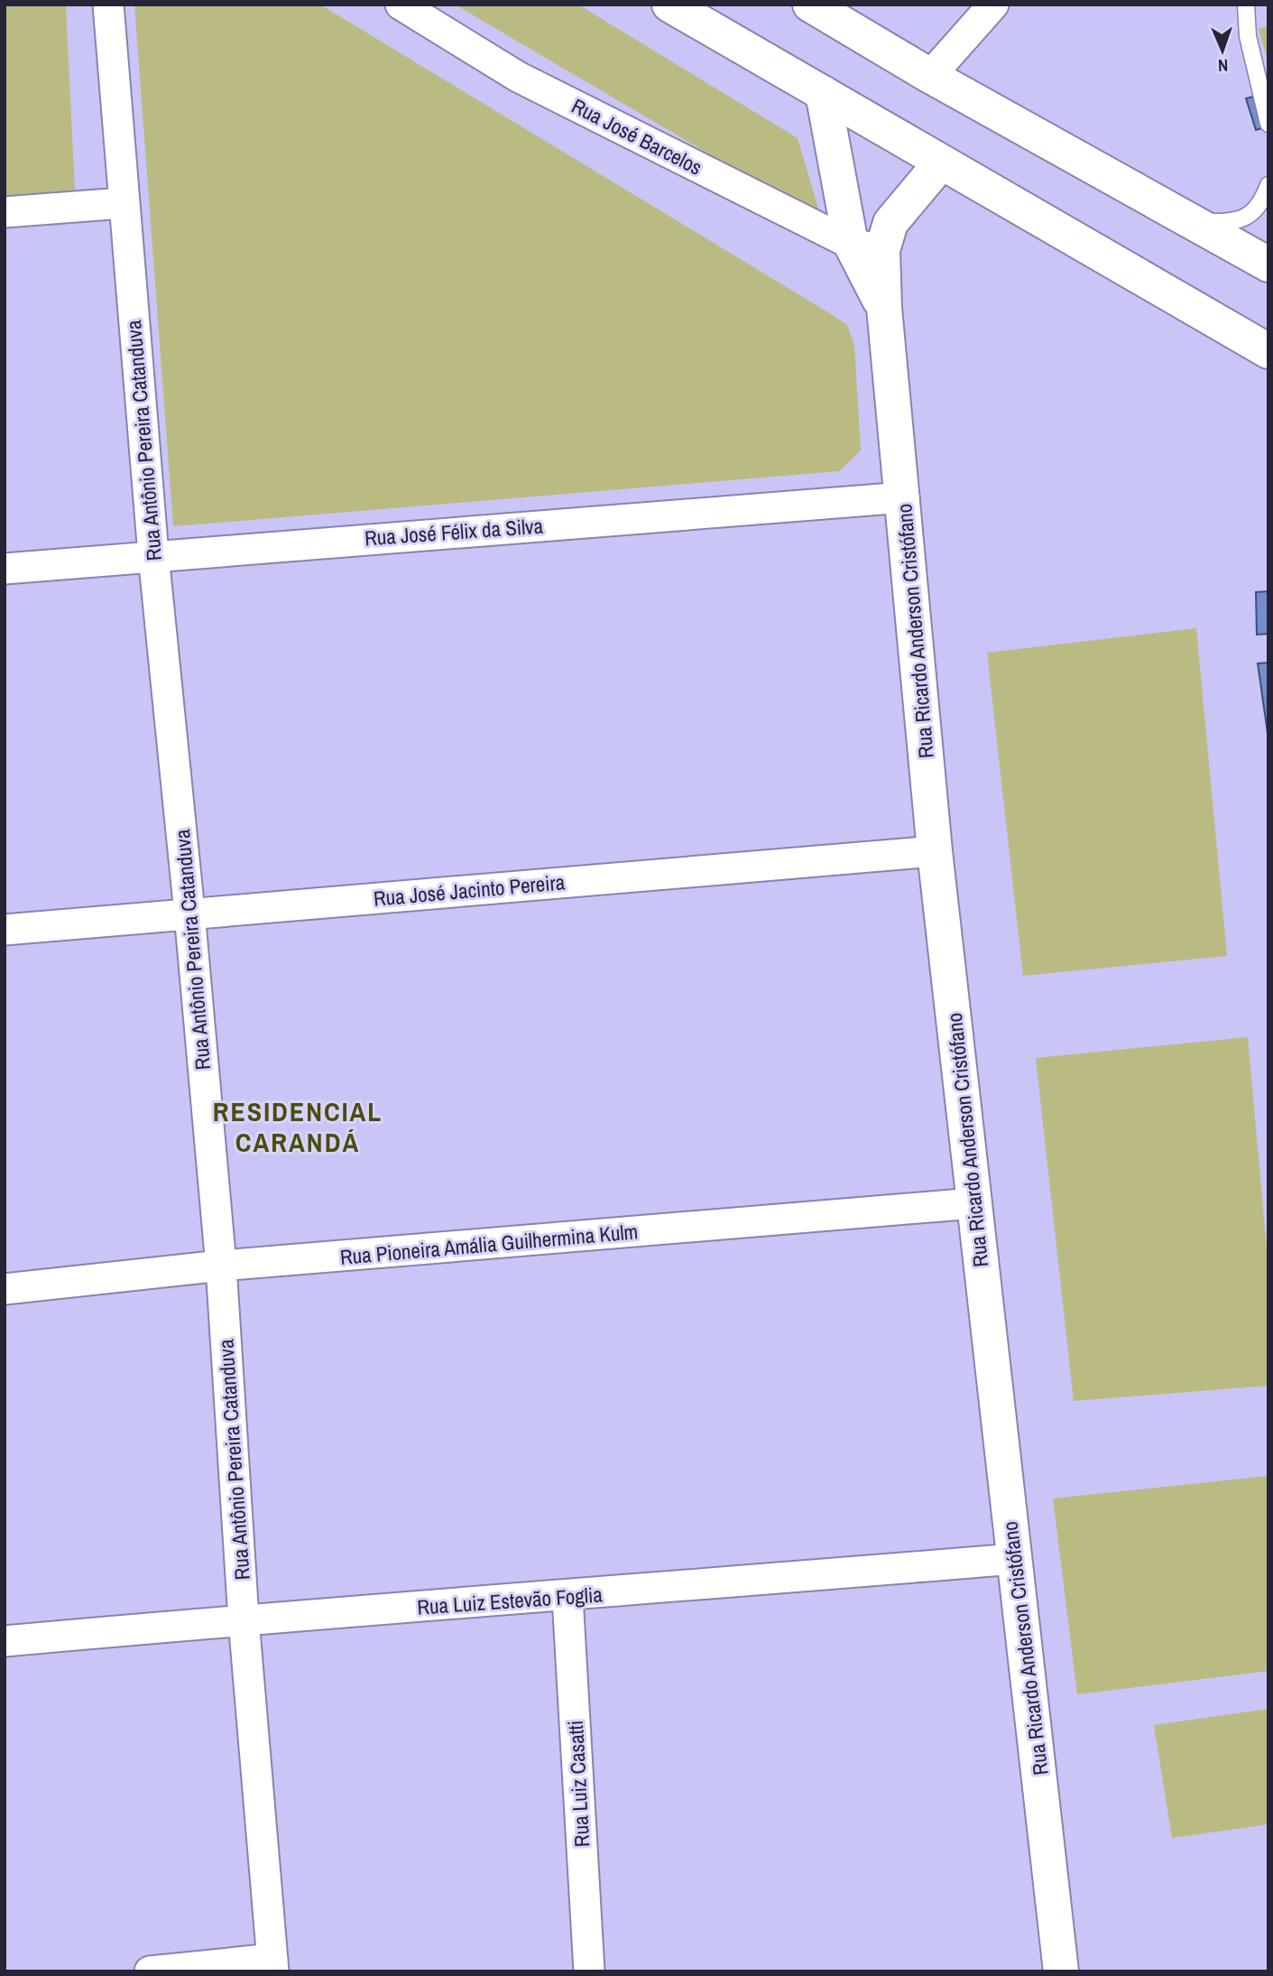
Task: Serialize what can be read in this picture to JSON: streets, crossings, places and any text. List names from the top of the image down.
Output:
{
  "streets": {
    "street": [
      "Rua José Barcelos",
      "Rua Antônio Pereira Catanduva",
      "Rua José Félix da Silva",
      "Rua Ricardo Anderson Cristófano",
      "Rua José Jacinto Pereira",
      "Rua Pioneira Amália Guilhermina Kulm",
      "Rua Luiz Estevão Foglia",
      "Rua Luiz Casatti"
    ]
  },
  "crossings": [
    ["Rua José Barcelos", "Rua Ricardo Anderson Cristófano"],
    ["Rua Antônio Pereira Catanduva", "Rua José Félix da Silva"],
    ["Rua Antônio Pereira Catanduva", "Rua José Jacinto Pereira"],
    ["Rua Antônio Pereira Catanduva", "Rua Pioneira Amália Guilhermina Kulm"],
    ["Rua Antônio Pereira Catanduva", "Rua Luiz Estevão Foglia"],
    ["Rua José Félix da Silva", "Rua Ricardo Anderson Cristófano"],
    ["Rua Ricardo Anderson Cristófano", "Rua José Jacinto Pereira"],
    ["Rua Ricardo Anderson Cristófano", "Rua Pioneira Amália Guilhermina Kulm"],
    ["Rua Ricardo Anderson Cristófano", "Rua Luiz Estevão Foglia"],
    ["Rua Luiz Estevão Foglia", "Rua Luiz Casatti"]
  ],
  "districts": ["RESIDENCIAL CARANDÁ"],
  "north": "bottom"
}
